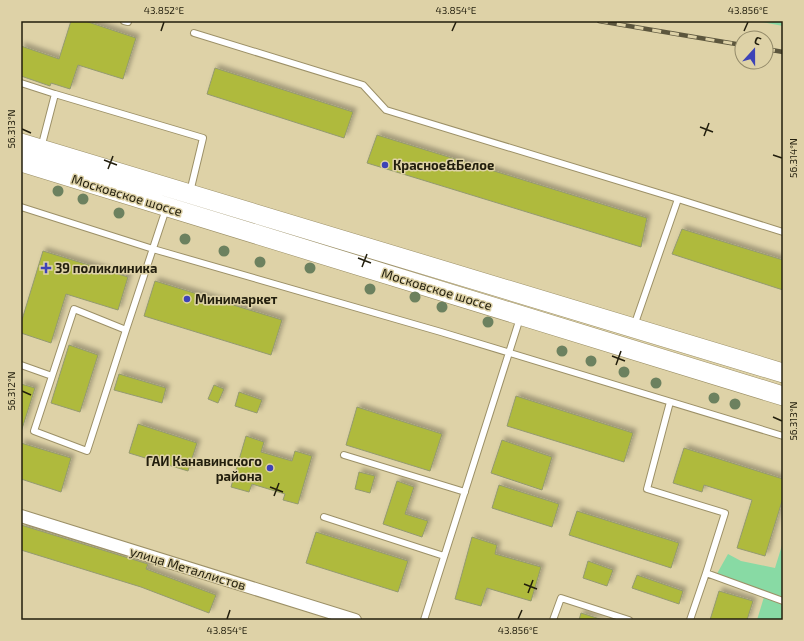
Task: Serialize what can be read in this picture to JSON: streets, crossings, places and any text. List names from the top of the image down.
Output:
{
  "streets": {
    "main road": ["Московское шоссе"],
    "street": ["улица Металлистов"]
  },
  "places": {
    "other": ["Красное&Белое", "Минимаркет", "ГАИ Канавинского района"],
    "health": ["39 поликлиника"]
  },
  "north": "top",
  "coordinates": [
    "43.852°E",
    "43.854°E",
    "43.856°E",
    "56.313°N",
    "56.314°N",
    "56.312°N"
  ]
}
